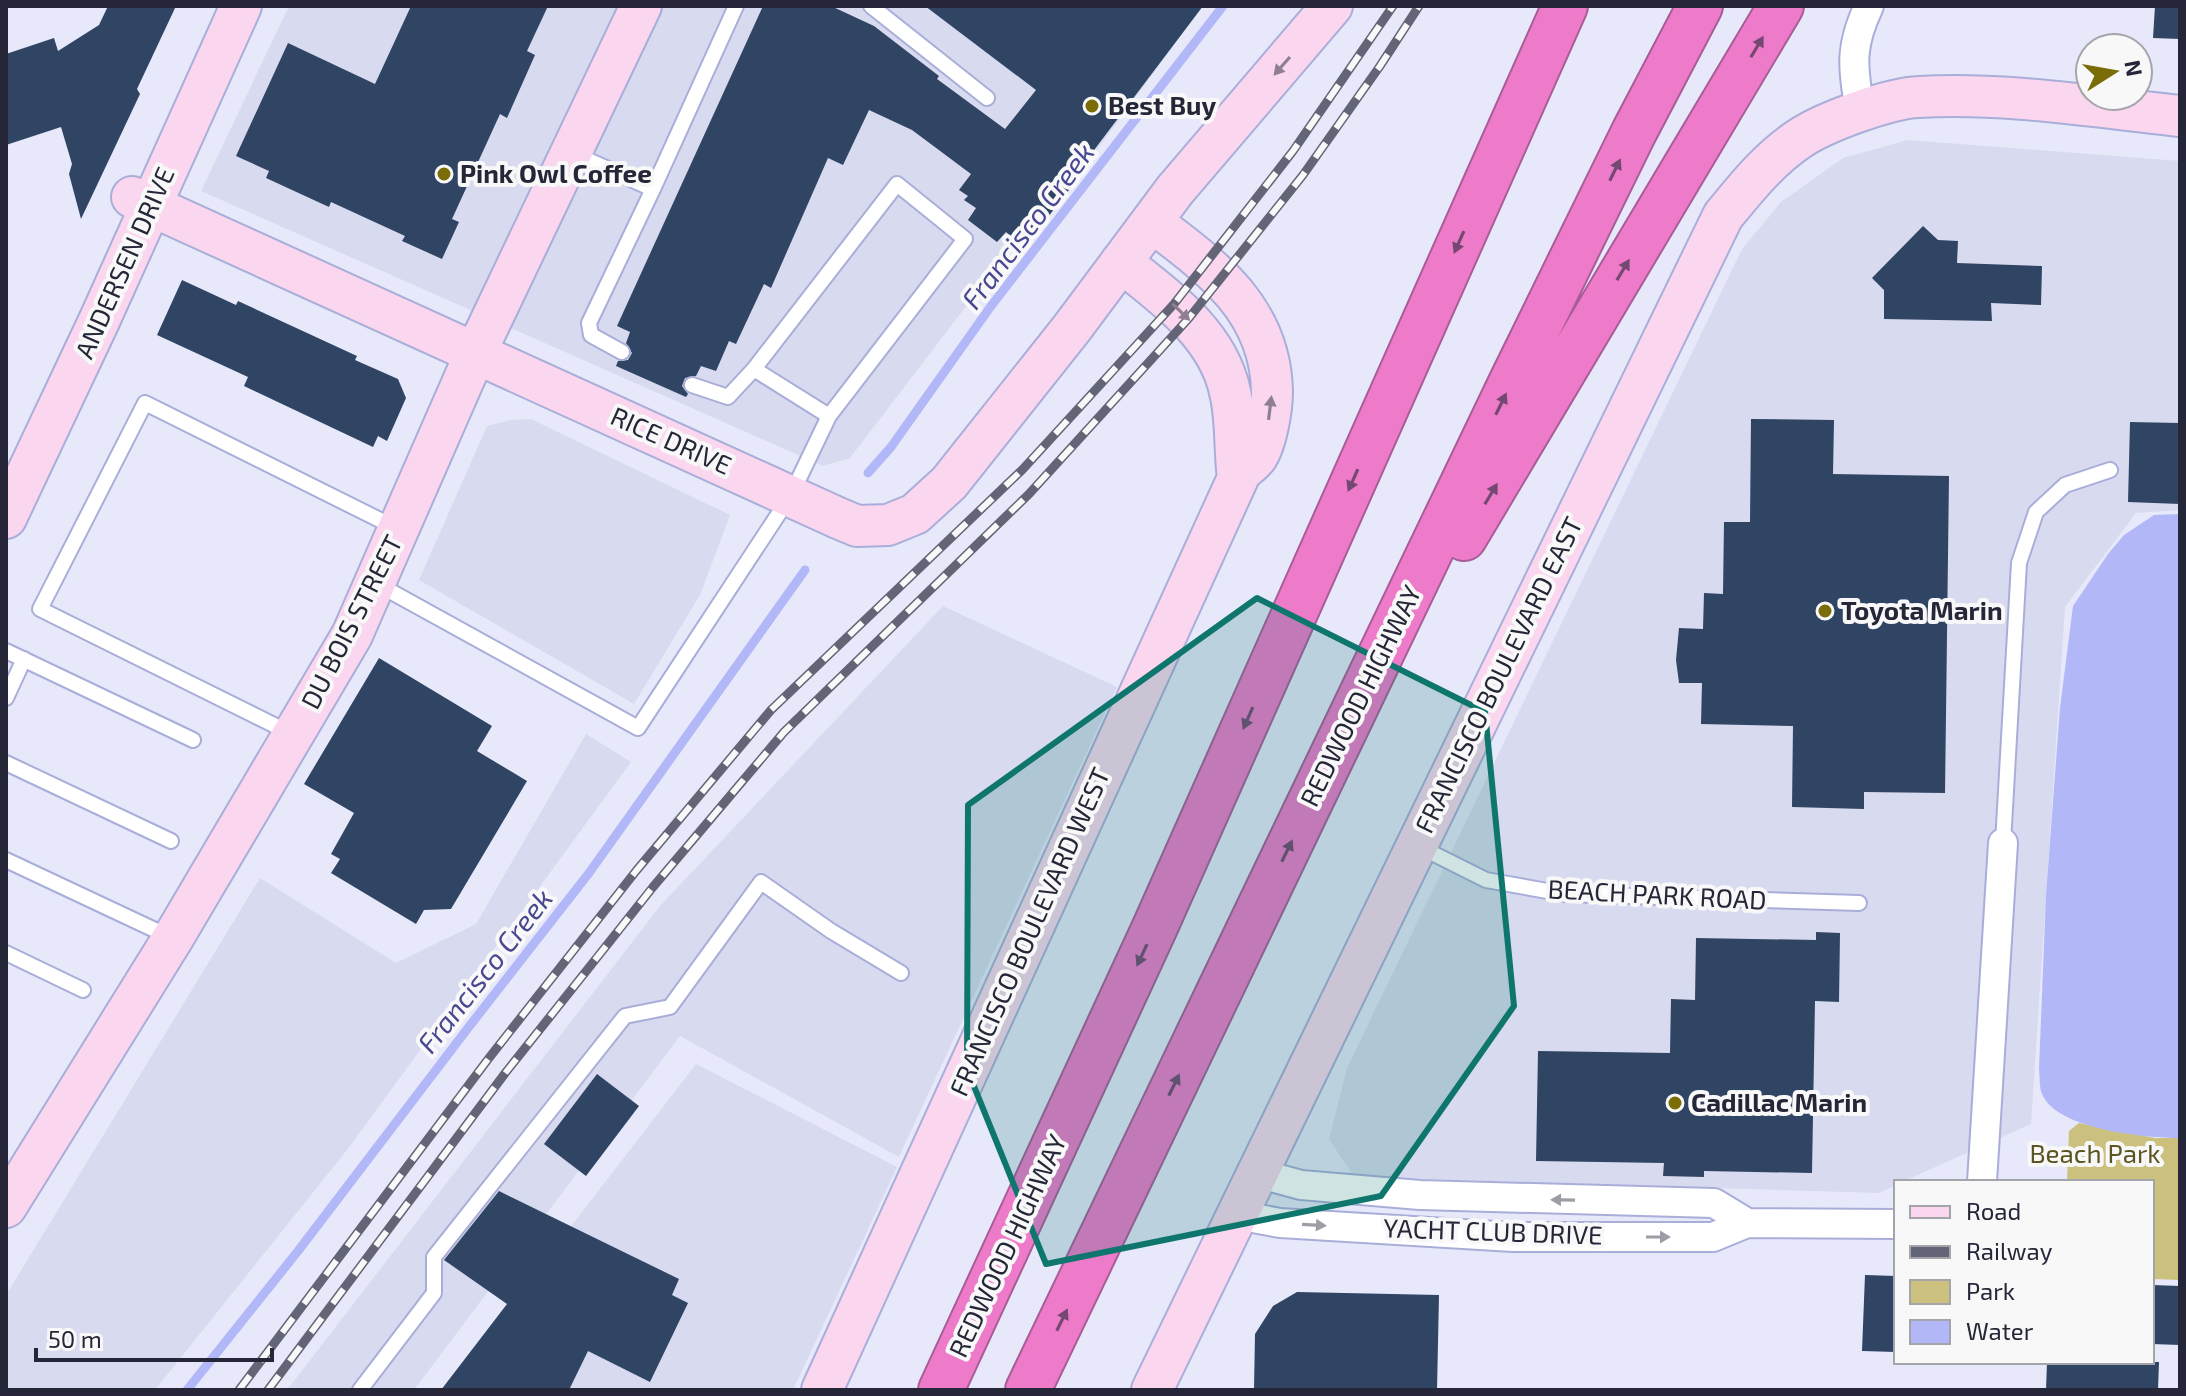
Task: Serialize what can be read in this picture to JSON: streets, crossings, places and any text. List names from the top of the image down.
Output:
{
  "streets": {
    "highway": ["REDWOOD HIGHWAY"],
    "street": [
      "ANDERSEN DRIVE",
      "RICE DRIVE",
      "DU BOIS STREET",
      "FRANCISCO BOULEVARD EAST",
      "FRANCISCO BOULEVARD WEST",
      "YACHT CLUB DRIVE"
    ],
    "lane": ["BEACH PARK ROAD"]
  },
  "crossings": [
    ["ANDERSEN DRIVE", "RICE DRIVE"],
    ["RICE DRIVE", "DU BOIS STREET"],
    ["RICE DRIVE", "FRANCISCO BOULEVARD WEST"],
    ["FRANCISCO BOULEVARD EAST", "BEACH PARK ROAD"],
    ["FRANCISCO BOULEVARD EAST", "YACHT CLUB DRIVE"]
  ],
  "water": ["Francisco Creek"],
  "parks": ["Beach Park"],
  "places": [
    "Best Buy",
    "Pink Owl Coffee",
    "Toyota Marin",
    "Cadillac Marin"
  ],
  "legend": [
    "Road",
    "Railway",
    "Park",
    "Water"
  ],
  "scale_bar": "50 m",
  "north": "right"
}
